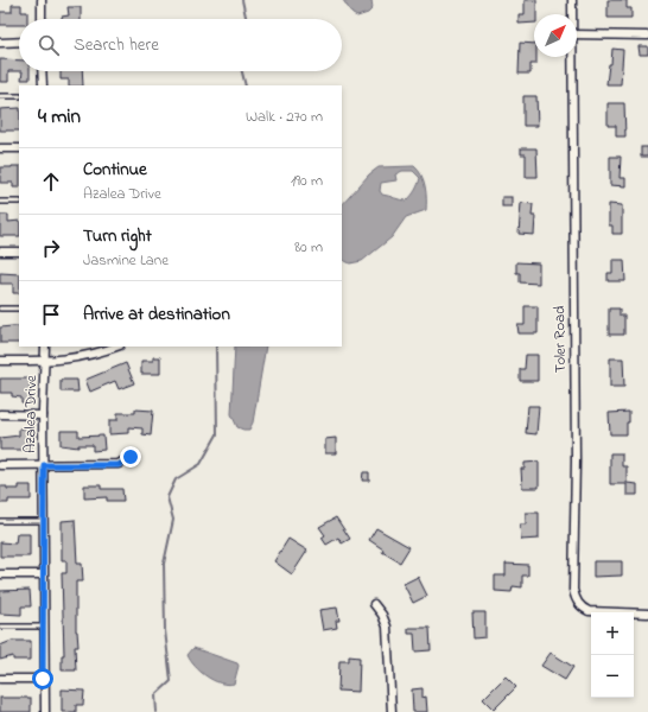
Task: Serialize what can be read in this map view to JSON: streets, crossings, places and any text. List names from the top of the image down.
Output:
{
  "streets": {
    "street": ["Toler Road", "Azalea Drive"]
  },
  "north": "top right",
  "page": {
    "search": "Search here",
    "heading": ["4 min", "Walk · 270 m"],
    "list": [
      ["Continue", "Azalea Drive", "190 m"],
      ["Turn right", "Jasmine Lane", "80 m"],
      "Arrive at destination"
    ],
    "map_buttons": ["+", "−"]
  }
}
